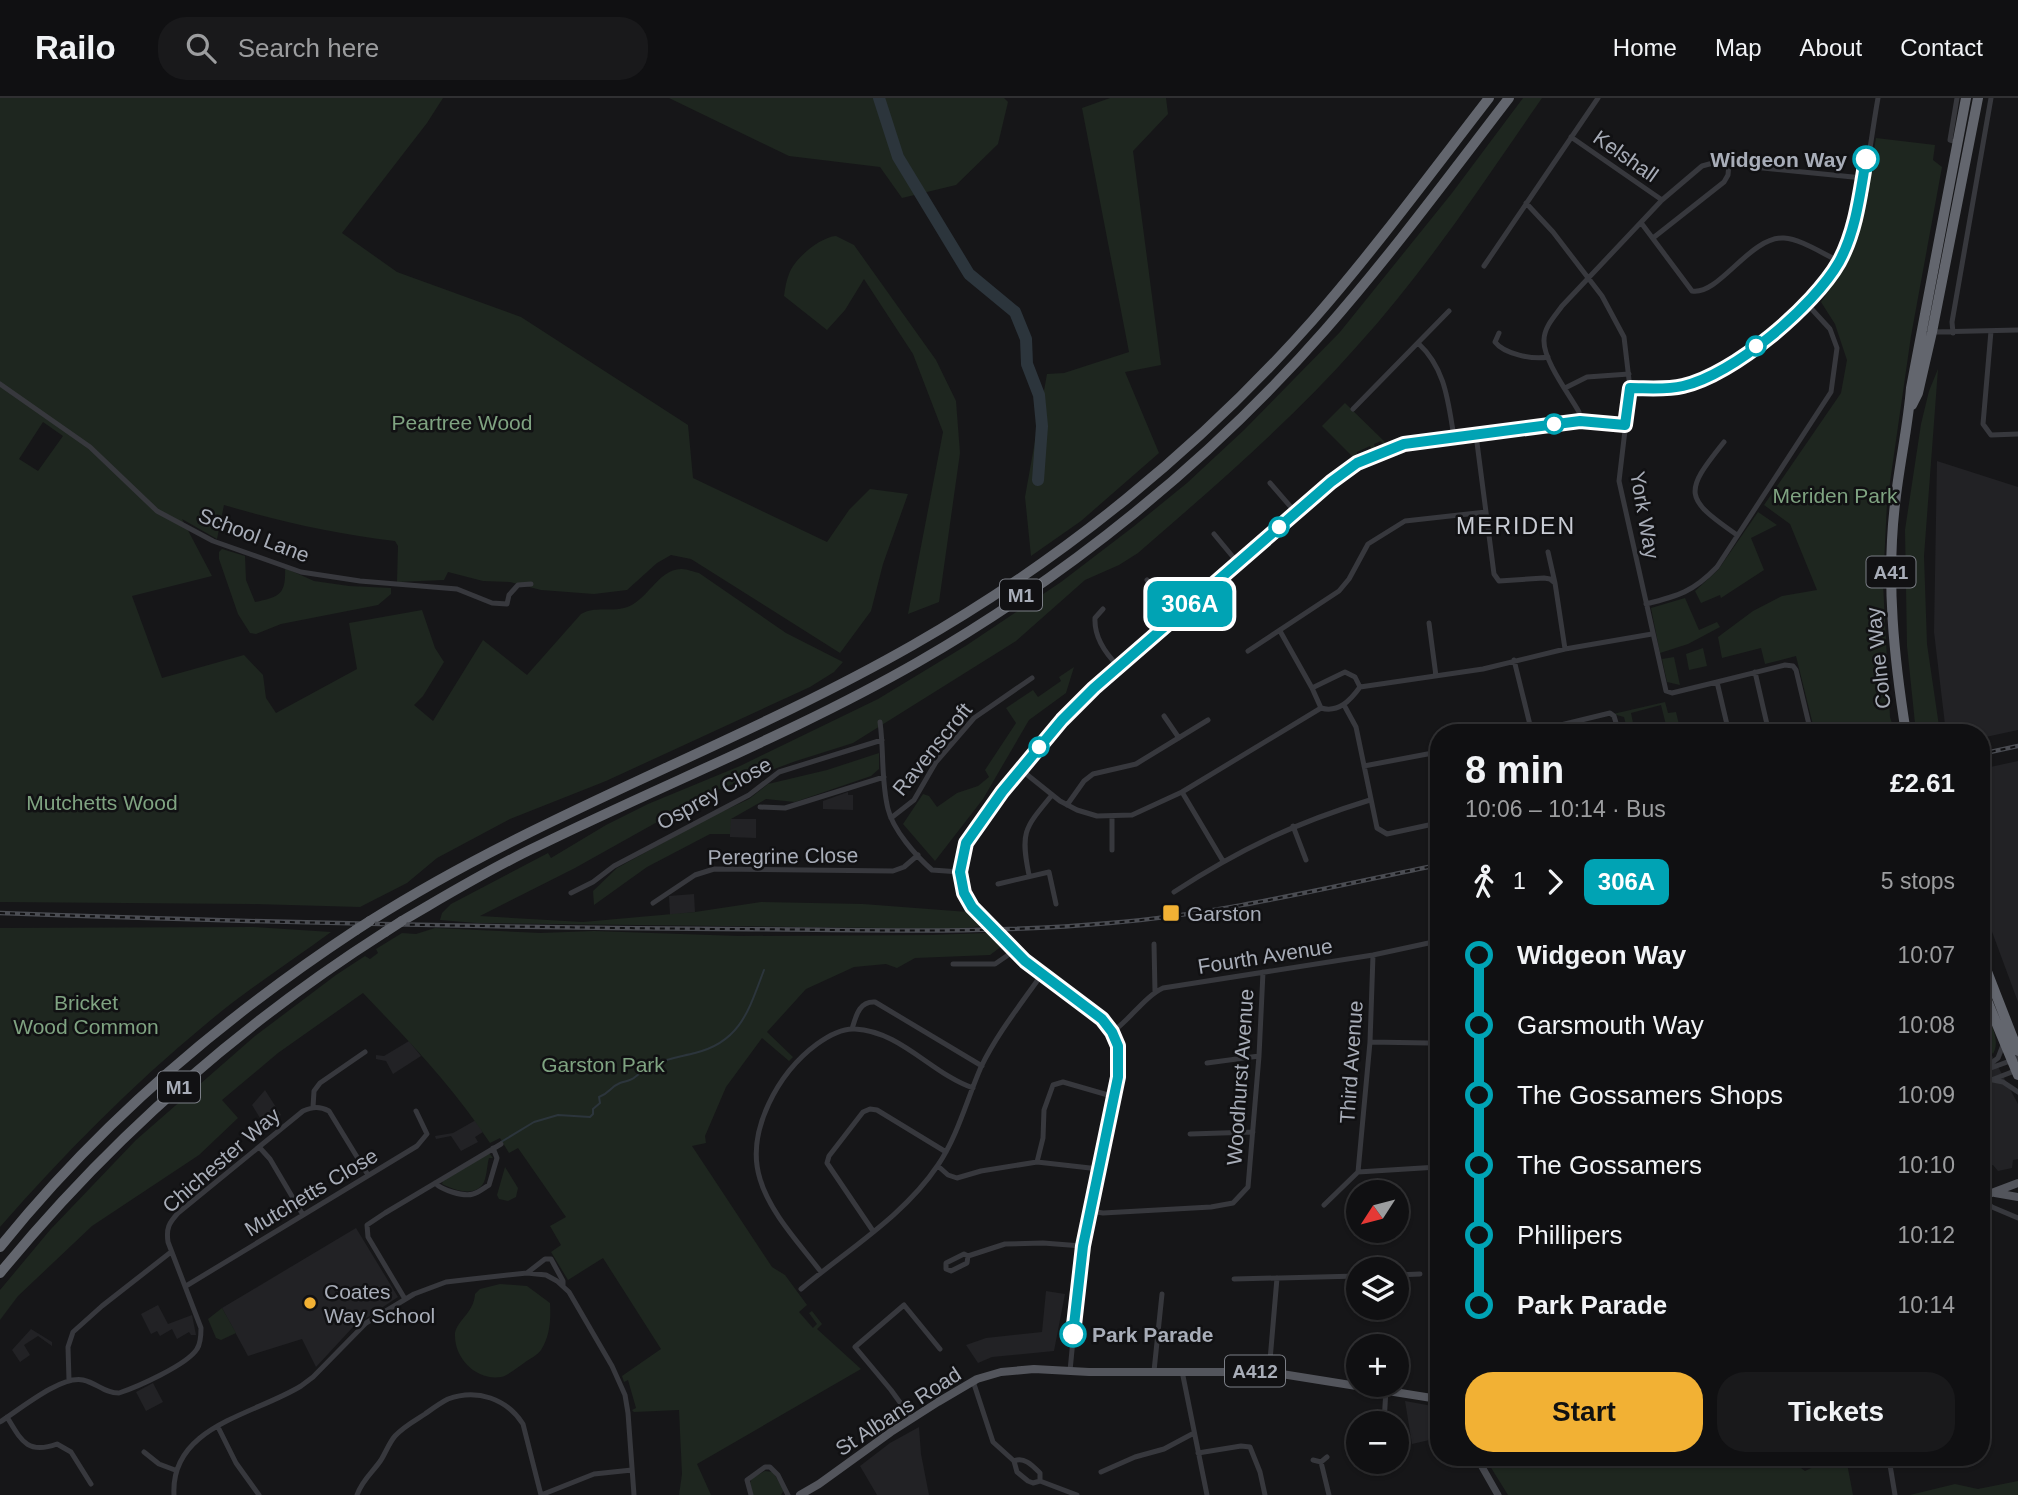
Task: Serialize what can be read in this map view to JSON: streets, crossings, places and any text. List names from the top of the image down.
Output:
{
  "streets": {
    "highway": ["A41", "M1", "Colne Way"],
    "main road": ["A412", "St Albans Road"],
    "street": [
      "Kelshall",
      "York Way",
      "School Lane",
      "Ravenscroft",
      "Osprey Close",
      "Peregrine Close",
      "Fourth Avenue",
      "Third Avenue",
      "Woodhurst Avenue",
      "Chichester Way",
      "Mutchetts Close"
    ]
  },
  "crossings": [
    ["Fourth Avenue", "Third Avenue"],
    ["Fourth Avenue", "Woodhurst Avenue"],
    ["Chichester Way", "Mutchetts Close"]
  ],
  "districts": ["MERIDEN"],
  "parks": [
    "Peartree Wood",
    "Meriden Park",
    "Mutchetts Wood",
    "Bricket Wood Common",
    "Garston Park"
  ],
  "places": {
    "other": ["Widgeon Way", "Coates Way School", "Park Parade"],
    "transit": ["Garston"]
  },
  "lines": ["bus line 306A"],
  "north": "bottom left",
  "page": {
    "header": "Railo",
    "search": "Search here",
    "nav": [
      "Home",
      "Map",
      "About",
      "Contact"
    ],
    "on_map": "306A",
    "heading": ["8 min", "10:06 – 10:14 · Bus", "£2.61"],
    "legs": ["1", "306A", "5 stops"],
    "list": [
      {
        "name": "Widgeon Way",
        "value": "10:07"
      },
      {
        "name": "Garsmouth Way",
        "value": "10:08"
      },
      {
        "name": "The Gossamers Shops",
        "value": "10:09"
      },
      {
        "name": "The Gossamers",
        "value": "10:10"
      },
      {
        "name": "Phillipers",
        "value": "10:12"
      },
      {
        "name": "Park Parade",
        "value": "10:14"
      }
    ],
    "map_buttons": ["+", "−"],
    "buttons": ["Start", "Tickets"]
  }
}
